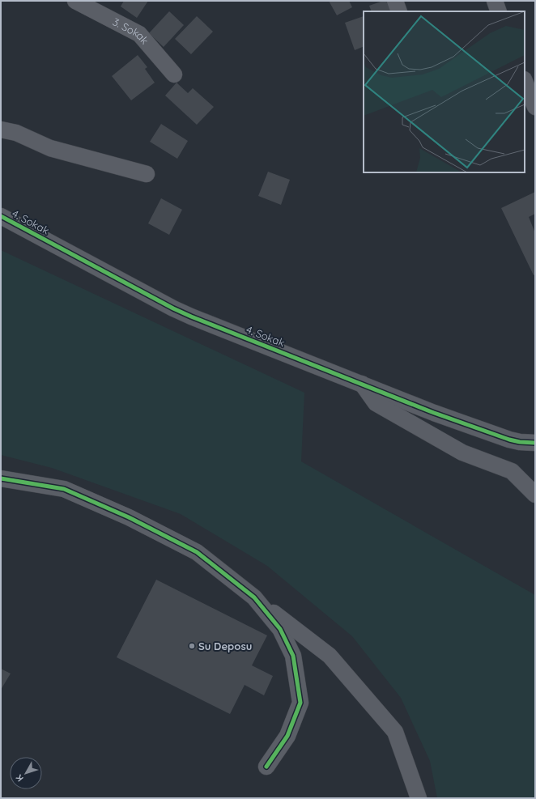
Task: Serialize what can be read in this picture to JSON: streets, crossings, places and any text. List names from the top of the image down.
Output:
{
  "streets": {
    "street": ["3. Sokak", "4. Sokak"]
  },
  "places": ["Su Deposu"],
  "north": "bottom left"
}
